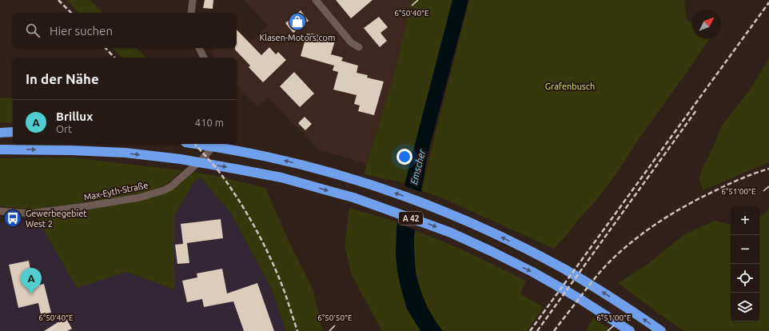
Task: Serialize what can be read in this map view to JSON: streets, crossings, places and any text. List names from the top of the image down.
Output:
{
  "streets": {
    "highway": ["A 42"],
    "street": ["Max-Eyth-Straße"]
  },
  "water": ["Emscher"],
  "parks": ["Grafenbusch"],
  "places": {
    "shop": ["Klasen-Motors.com"],
    "bus stop": ["Gewerbegebiet West 2"]
  },
  "north": "top right",
  "page": {
    "search": "Hier suchen",
    "heading": "In der Nähe",
    "list": [
      {
        "mark": "A",
        "name": "Brillux",
        "note": "Ort",
        "value": "410 m"
      }
    ],
    "map_buttons": ["+", "−"],
    "pins": "A"
  },
  "coordinates": ["6°50'40\"E", "6°51'00\"E", "6°50'50\"E"]
}
